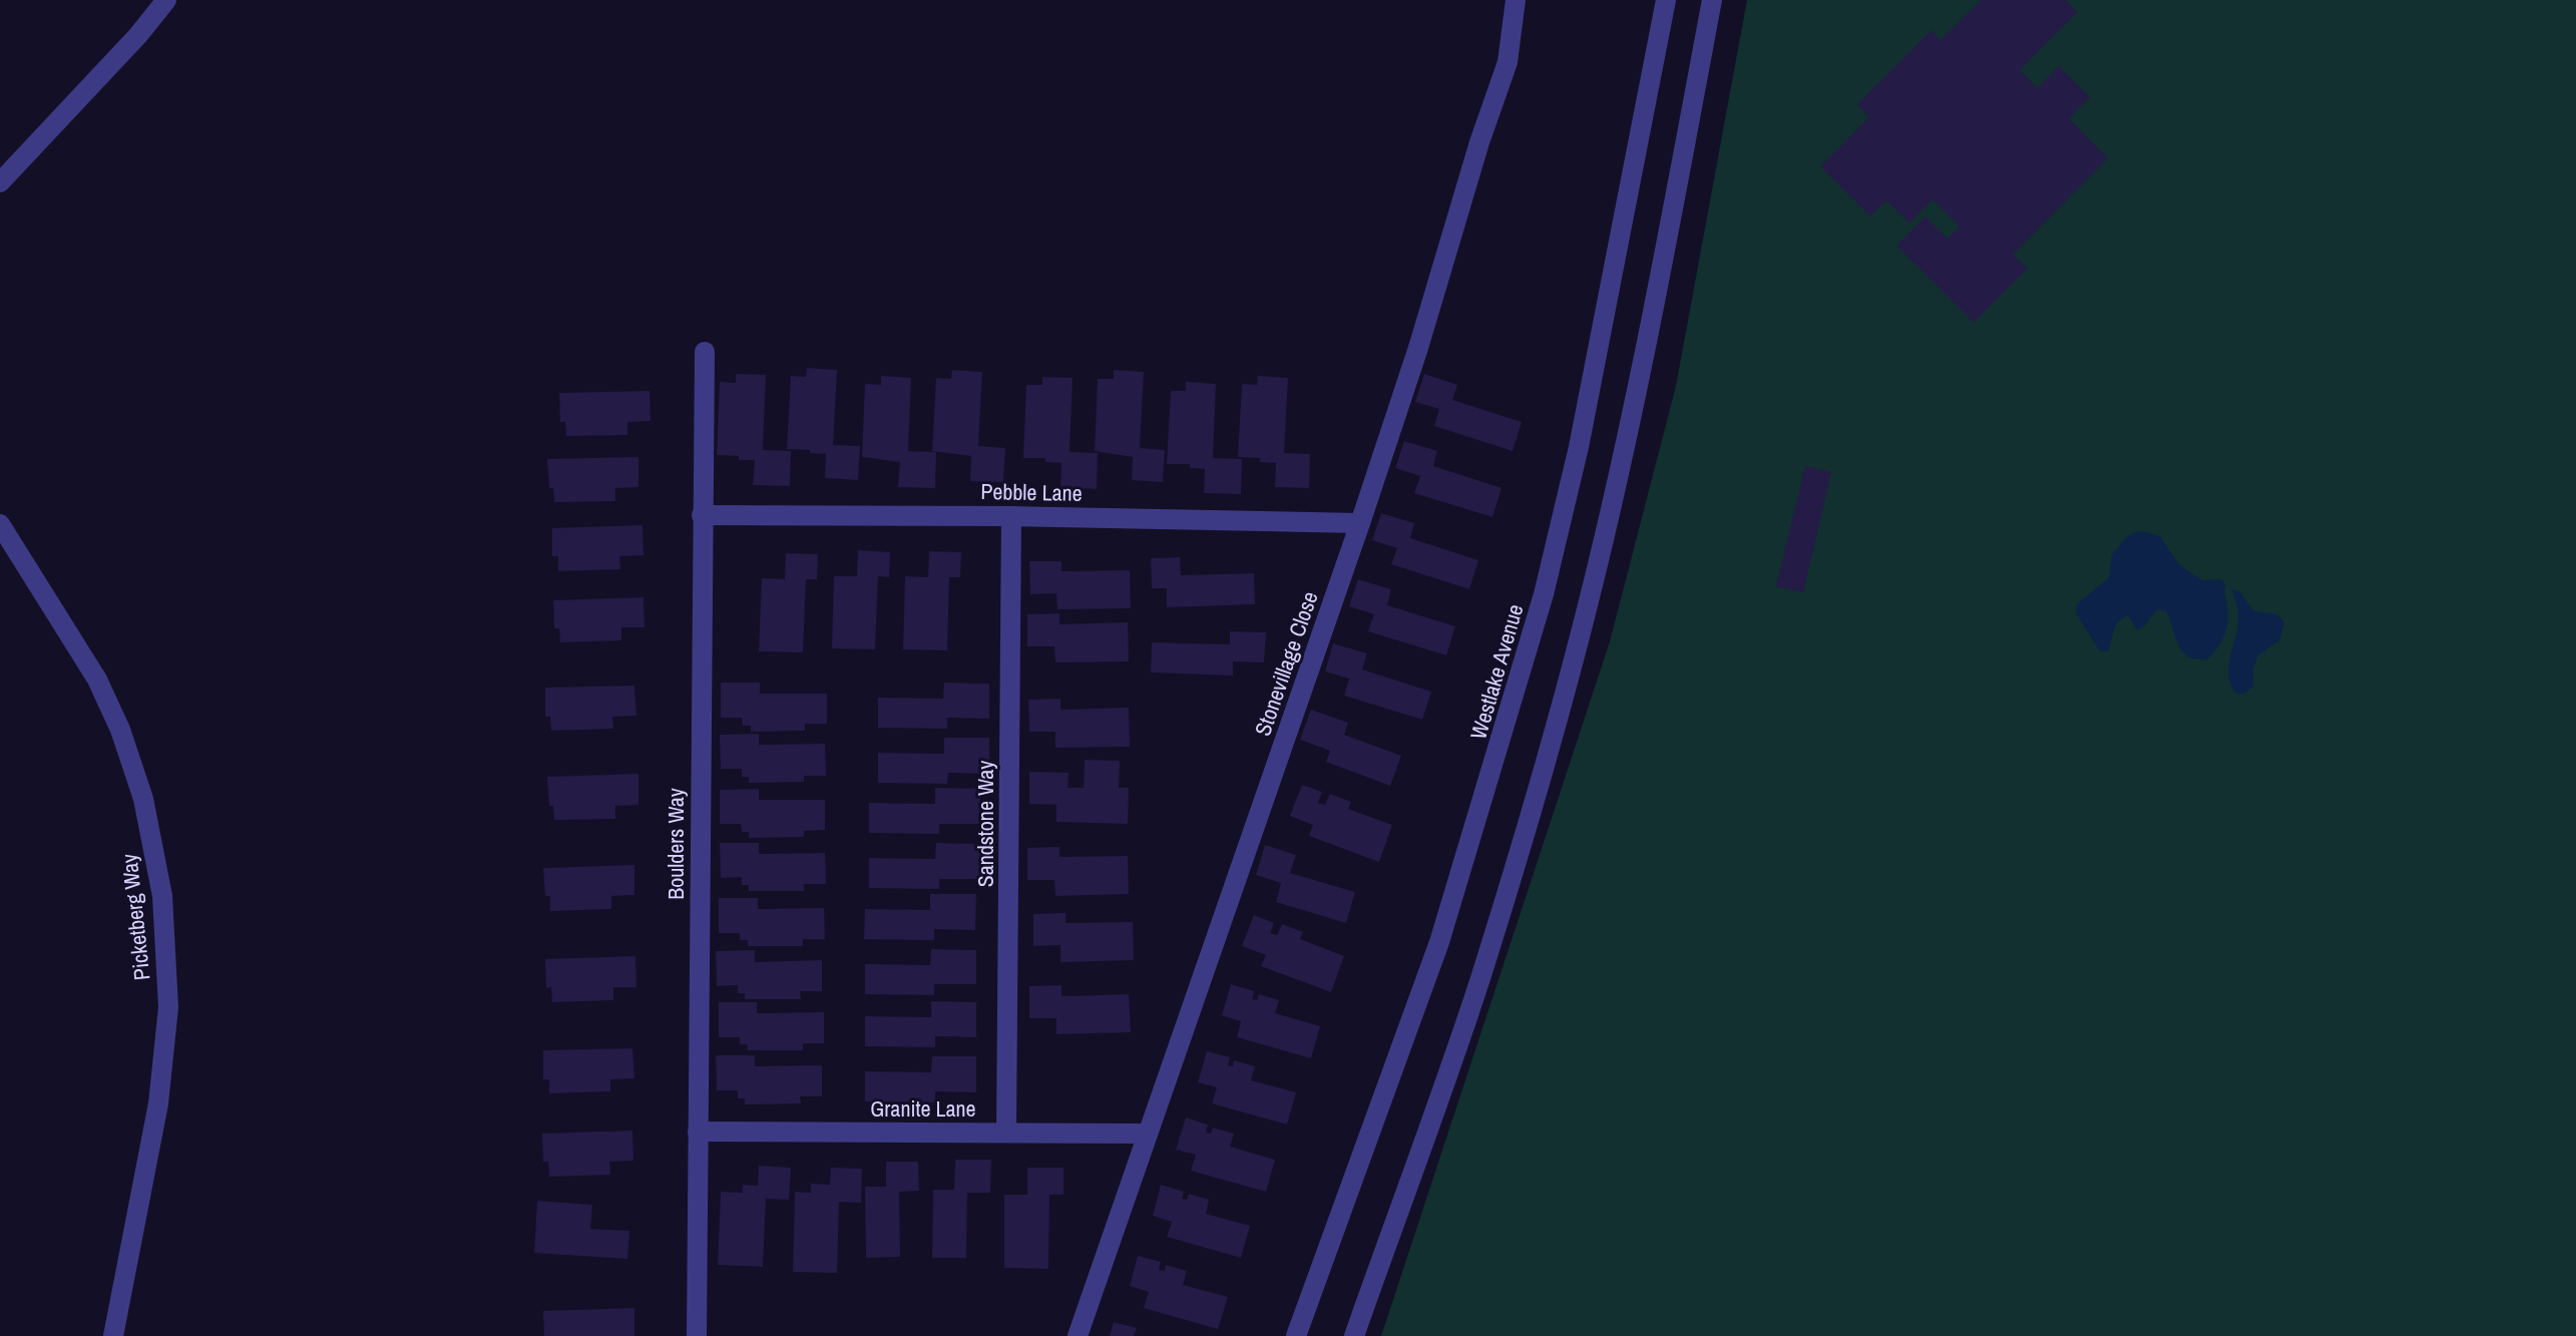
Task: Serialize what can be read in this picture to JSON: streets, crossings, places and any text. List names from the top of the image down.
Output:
{
  "streets": {
    "street": [
      "Pebble Lane",
      "Stonevillage Close",
      "Westlake Avenue",
      "Sandstone Way",
      "Boulders Way",
      "Picketberg Way",
      "Granite Lane"
    ]
  },
  "crossings": [
    ["Pebble Lane", "Stonevillage Close"],
    ["Pebble Lane", "Sandstone Way"],
    ["Pebble Lane", "Boulders Way"],
    ["Stonevillage Close", "Granite Lane"],
    ["Sandstone Way", "Granite Lane"],
    ["Boulders Way", "Granite Lane"]
  ]
}
